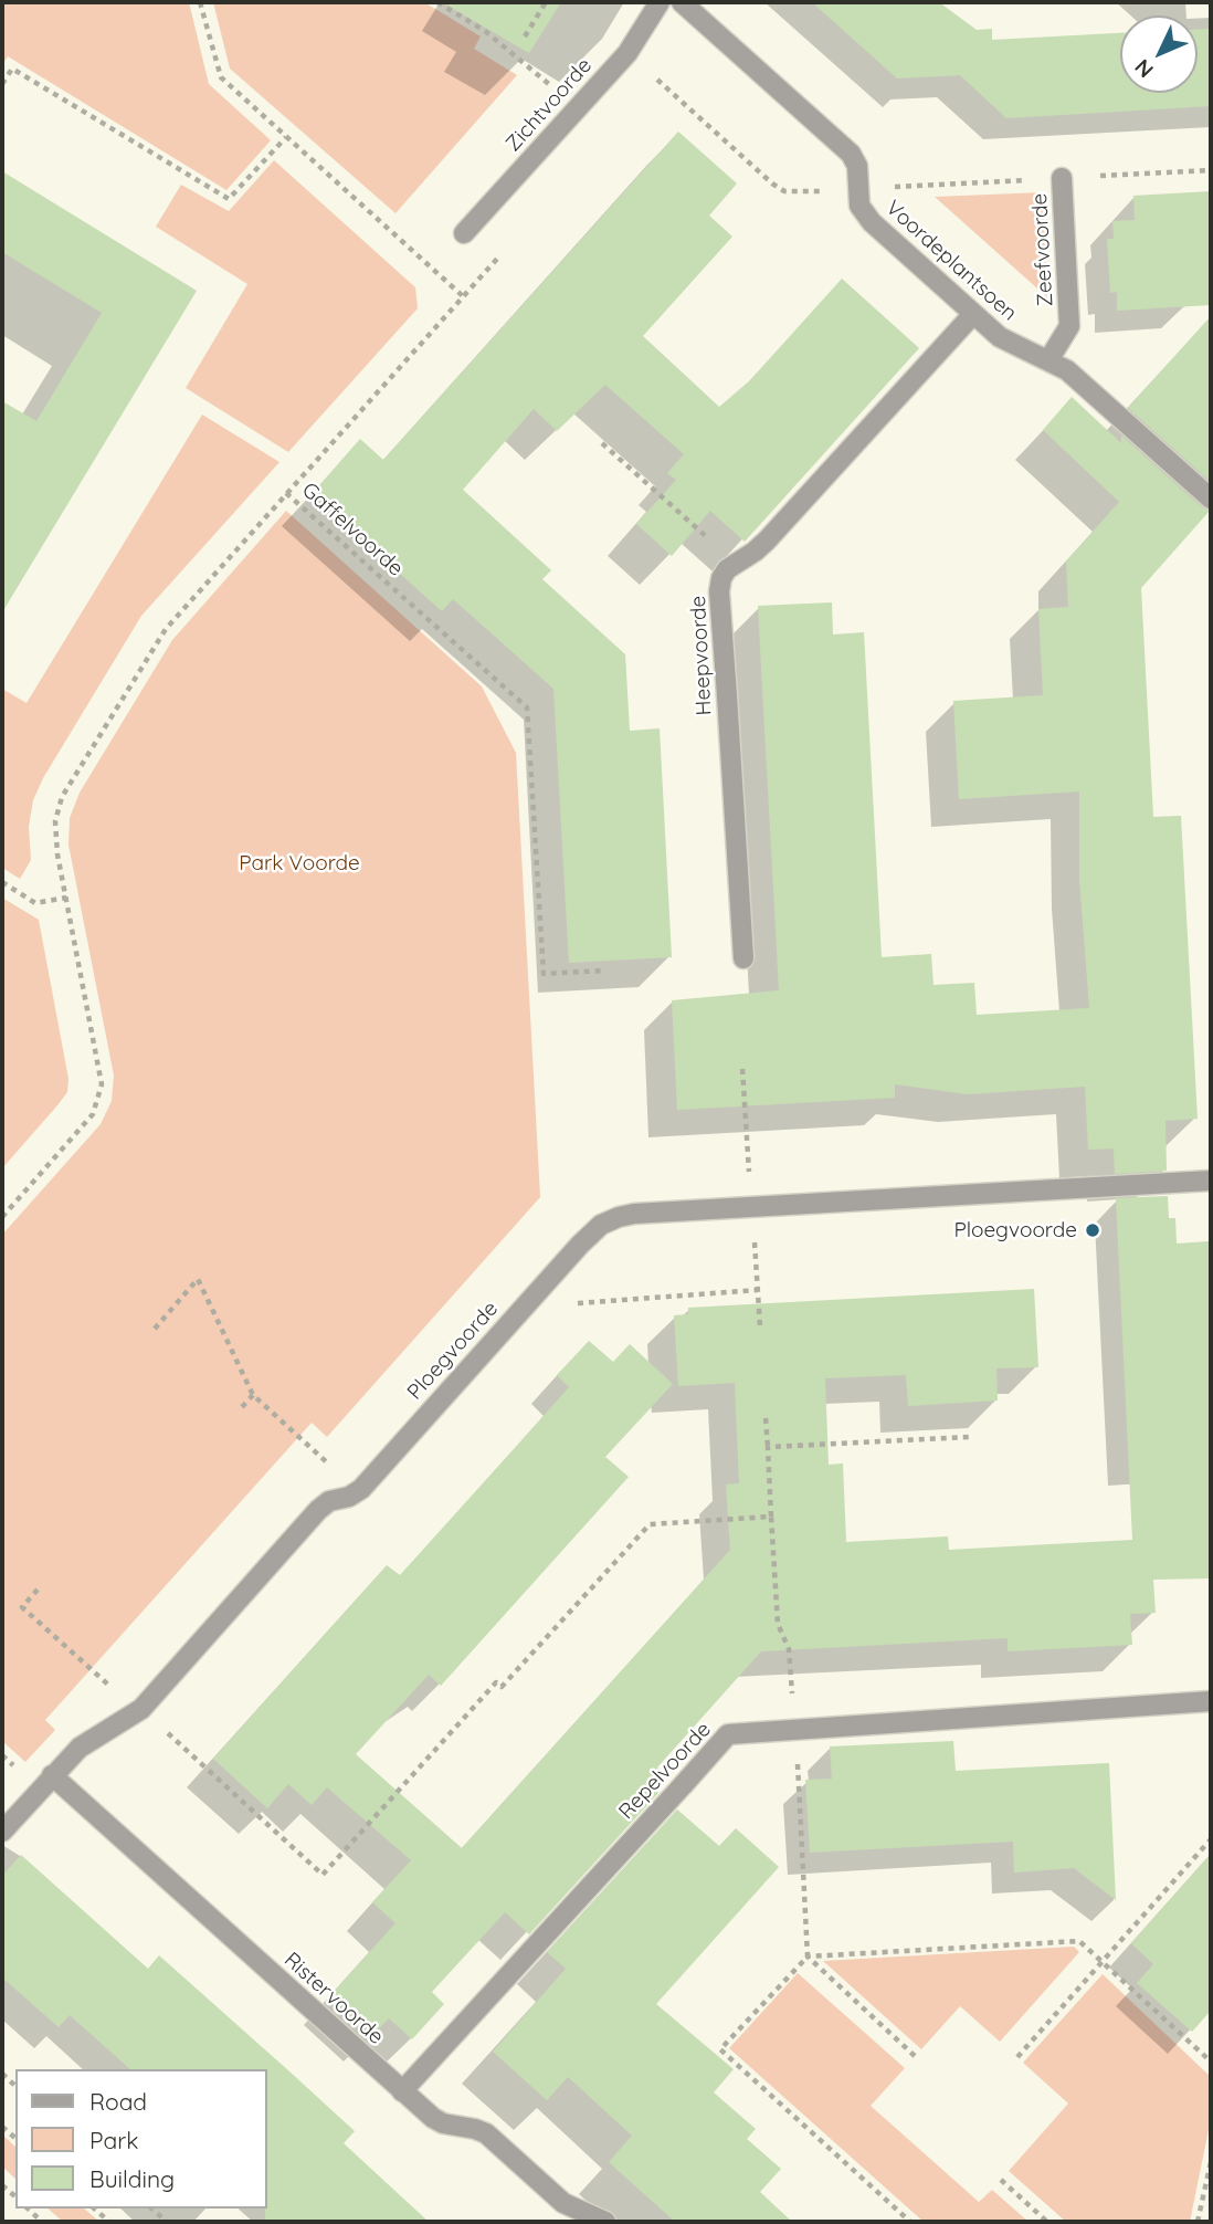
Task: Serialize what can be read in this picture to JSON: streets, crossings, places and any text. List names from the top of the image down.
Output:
{
  "streets": {
    "street": [
      "Zichtvoorde",
      "Zeefvoorde",
      "Voordeplantsoen",
      "Heepvoorde",
      "Ploegvoorde",
      "Repelvoorde",
      "Ristervoorde"
    ],
    "path": ["Gaffelvoorde"]
  },
  "crossings": [
    ["Zeefvoorde", "Voordeplantsoen"],
    ["Ploegvoorde", "Ristervoorde"],
    ["Repelvoorde", "Ristervoorde"]
  ],
  "parks": ["Park Voorde"],
  "places": ["Ploegvoorde"],
  "legend": ["Road", "Park", "Building"],
  "north": "bottom left"
}
